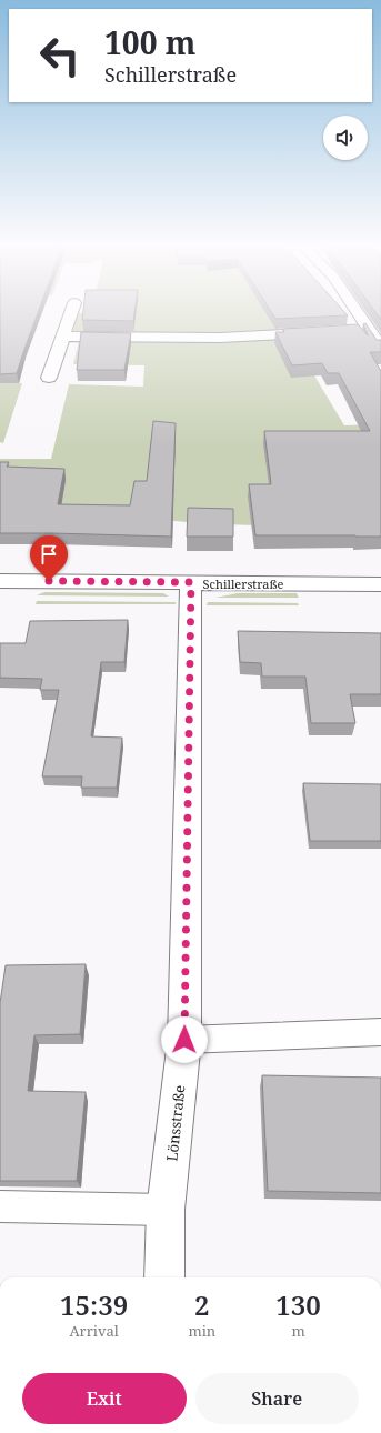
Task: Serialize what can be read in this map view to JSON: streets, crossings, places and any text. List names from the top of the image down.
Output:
{
  "streets": {
    "street": ["Schillerstraße", "Lönsstraße"]
  },
  "crossings": [
    ["Schillerstraße", "Lönsstraße"]
  ],
  "page": {
    "turn": ["100 m", "Schillerstraße"],
    "eta": [
      "15:39",
      "Arrival",
      "2",
      "min",
      "130",
      "m"
    ],
    "buttons": ["Exit", "Share"]
  }
}
